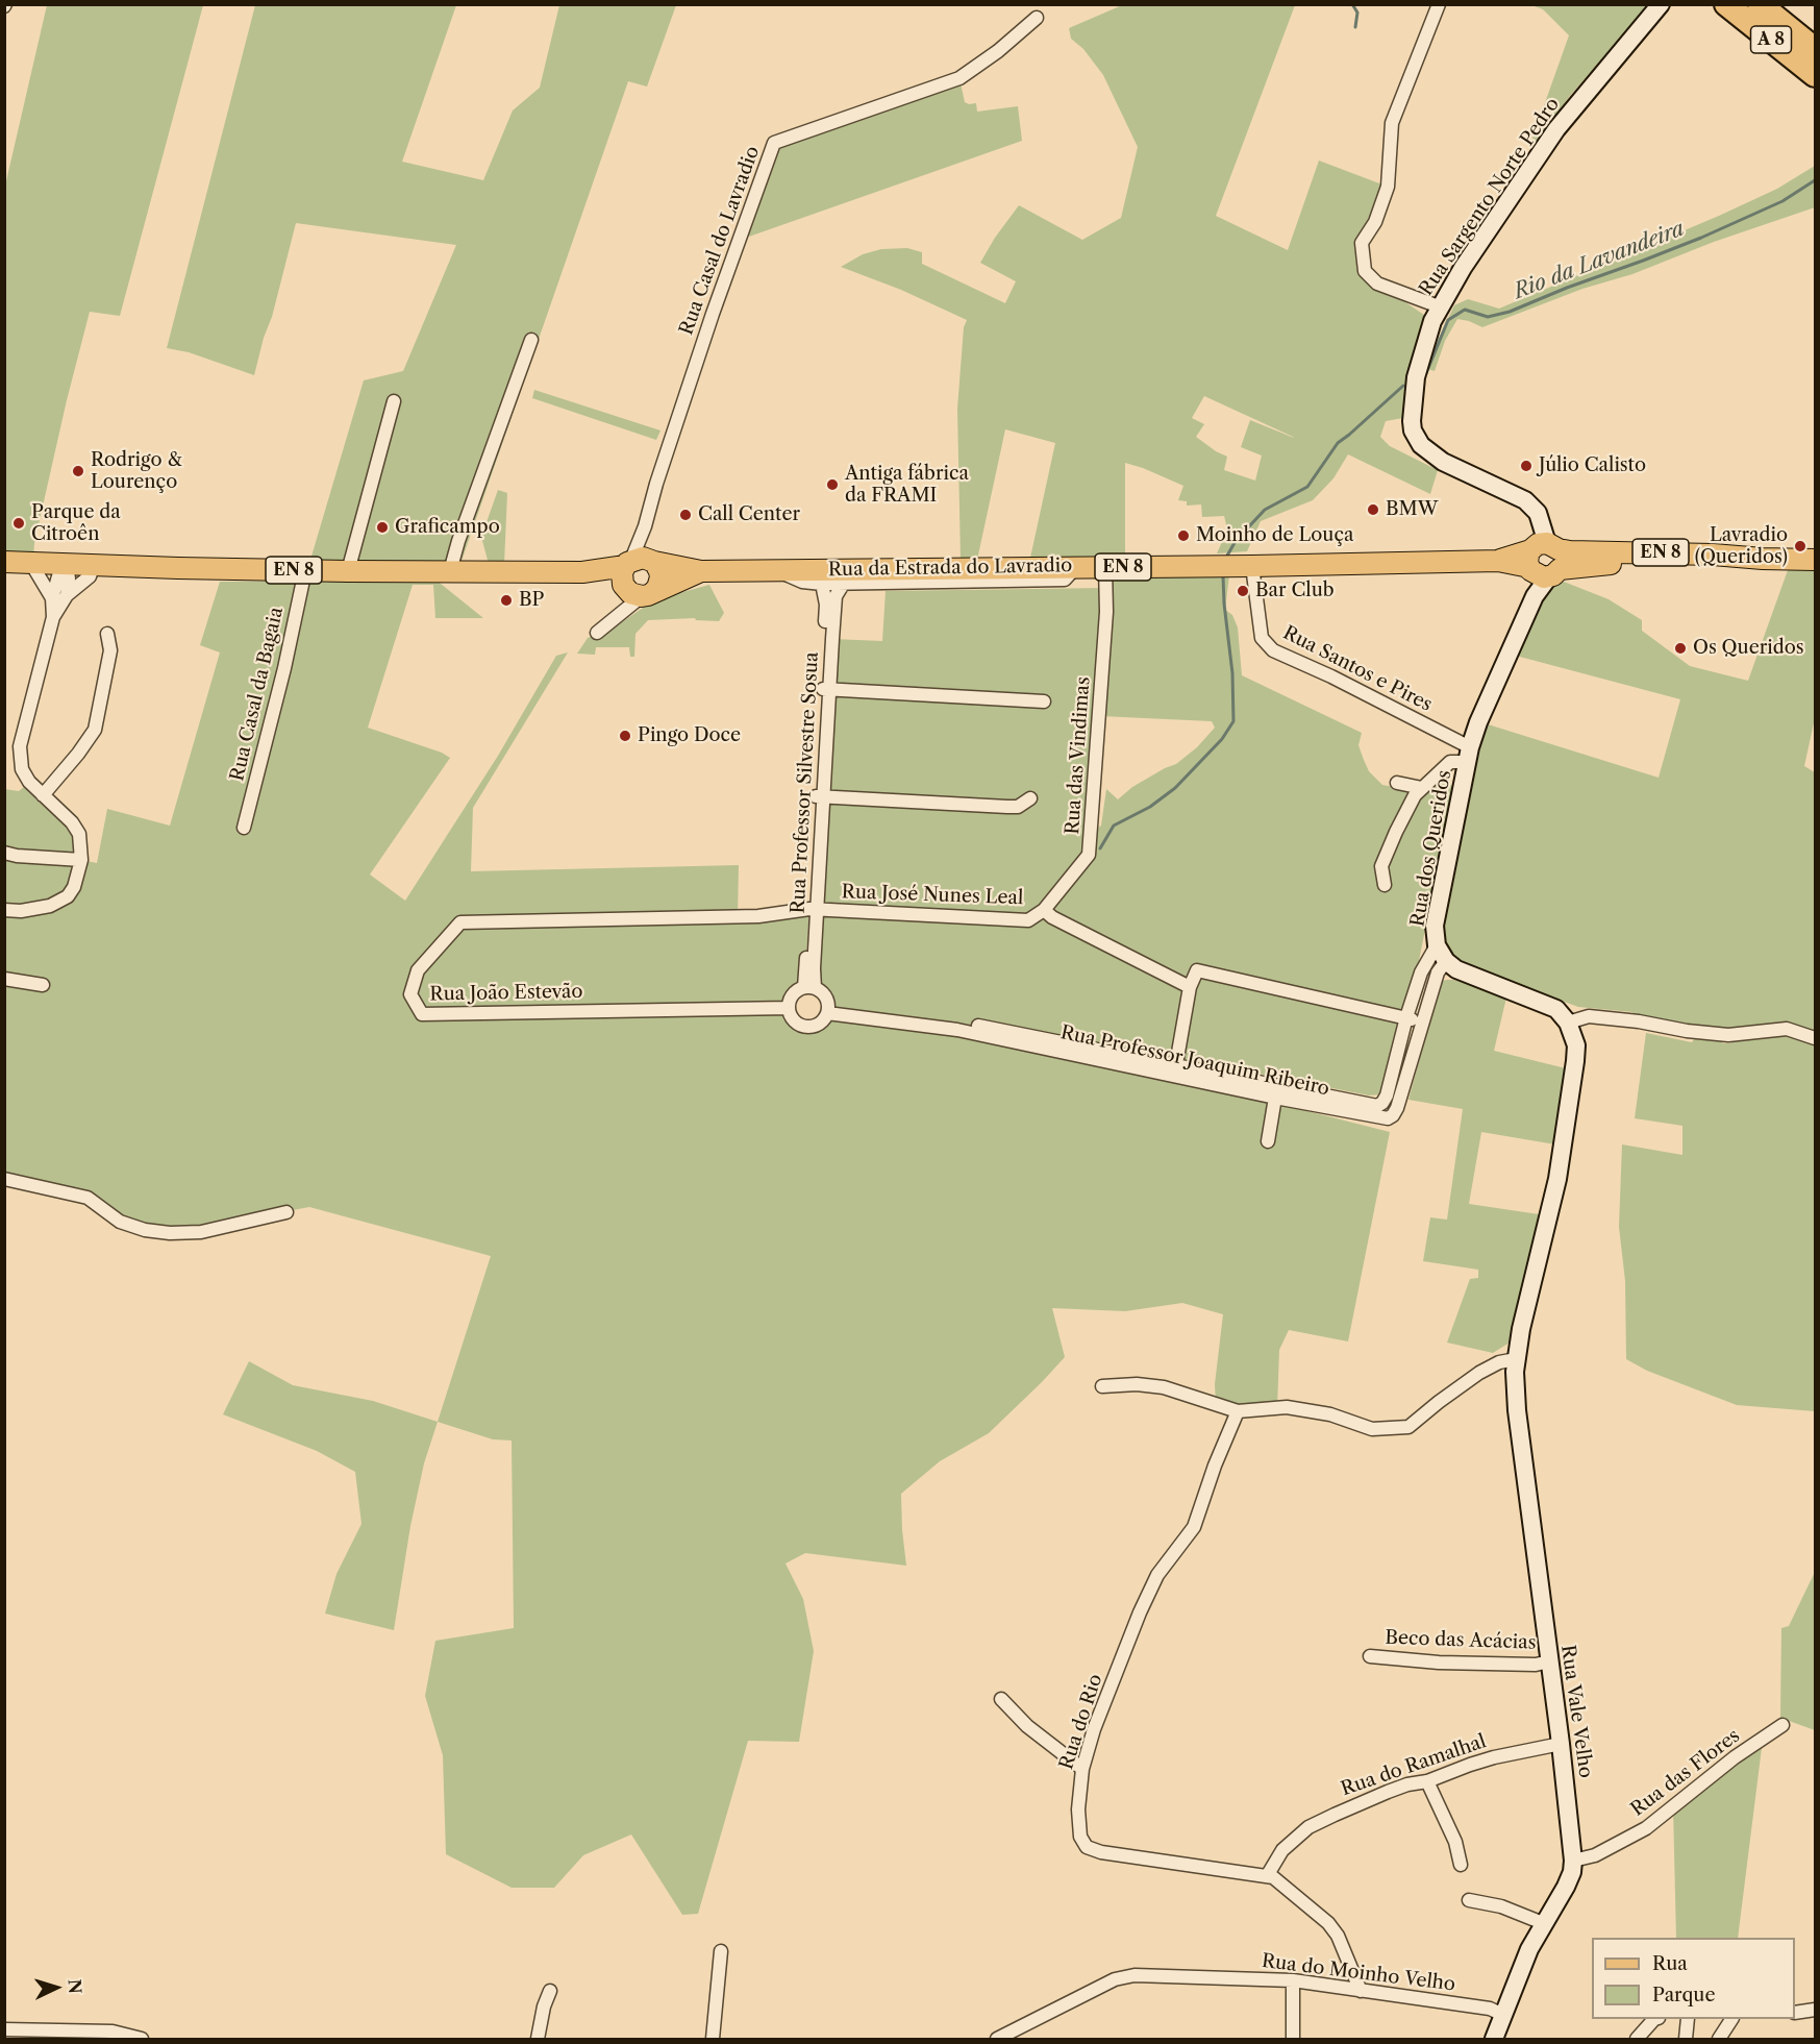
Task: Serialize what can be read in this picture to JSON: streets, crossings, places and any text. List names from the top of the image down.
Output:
{
  "streets": {
    "highway": ["A 8"],
    "main road": ["EN 8", "Rua da Estrada do Lavradio"],
    "street": [
      "Rua Sargento Norte Pedro",
      "Rua Casal do Lavradio",
      "Rua Santos e Pires",
      "Rua Casal da Bagaia",
      "Rua das Vindimas",
      "Rua Professor Silvestre Sosua",
      "Rua dos Queridos",
      "Rua José Nunes Leal",
      "Rua João Estevão",
      "Rua Professor Joaquim Ribeiro",
      "Beco das Acácias",
      "Rua Vale Velho",
      "Rua do Rio",
      "Rua do Ramalhal",
      "Rua das Flores",
      "Rua do Moinho Velho"
    ]
  },
  "crossings": [
    ["Rua Sargento Norte Pedro", "Rua da Estrada do Lavradio"],
    ["Rua Sargento Norte Pedro", "Rua dos Queridos"],
    ["Rua Casal do Lavradio", "Rua da Estrada do Lavradio"],
    ["Rua da Estrada do Lavradio", "Rua Santos e Pires"],
    ["Rua da Estrada do Lavradio", "Rua Casal da Bagaia"],
    ["Rua da Estrada do Lavradio", "Rua das Vindimas"],
    ["Rua da Estrada do Lavradio", "Rua dos Queridos"],
    ["Rua Santos e Pires", "Rua dos Queridos"],
    ["Rua das Vindimas", "Rua José Nunes Leal"],
    ["Rua Professor Silvestre Sosua", "Rua José Nunes Leal"],
    ["Rua Professor Silvestre Sosua", "Rua João Estevão"],
    ["Rua Professor Silvestre Sosua", "Rua Professor Joaquim Ribeiro"],
    ["Rua dos Queridos", "Rua Professor Joaquim Ribeiro"],
    ["Rua José Nunes Leal", "Rua João Estevão"],
    ["Rua João Estevão", "Rua Professor Joaquim Ribeiro"],
    ["Beco das Acácias", "Rua Vale Velho"],
    ["Rua Vale Velho", "Rua do Ramalhal"],
    ["Rua Vale Velho", "Rua das Flores"],
    ["Rua Vale Velho", "Rua do Moinho Velho"],
    ["Rua do Rio", "Rua do Ramalhal"],
    ["Rua do Rio", "Rua do Moinho Velho"]
  ],
  "water": ["Rio da Lavandeira"],
  "places": [
    "Júlio Calisto",
    "Rodrigo & Lourenço",
    "Antiga fábrica da FRAMI",
    "BMW",
    "Call Center",
    "Parque da Citroên",
    "Graficampo",
    "Moinho de Louça",
    "Lavradio (Queridos)",
    "Bar Club",
    "BP",
    "Os Queridos",
    "Pingo Doce"
  ],
  "legend": ["Rua", "Parque"],
  "north": "right"
}
